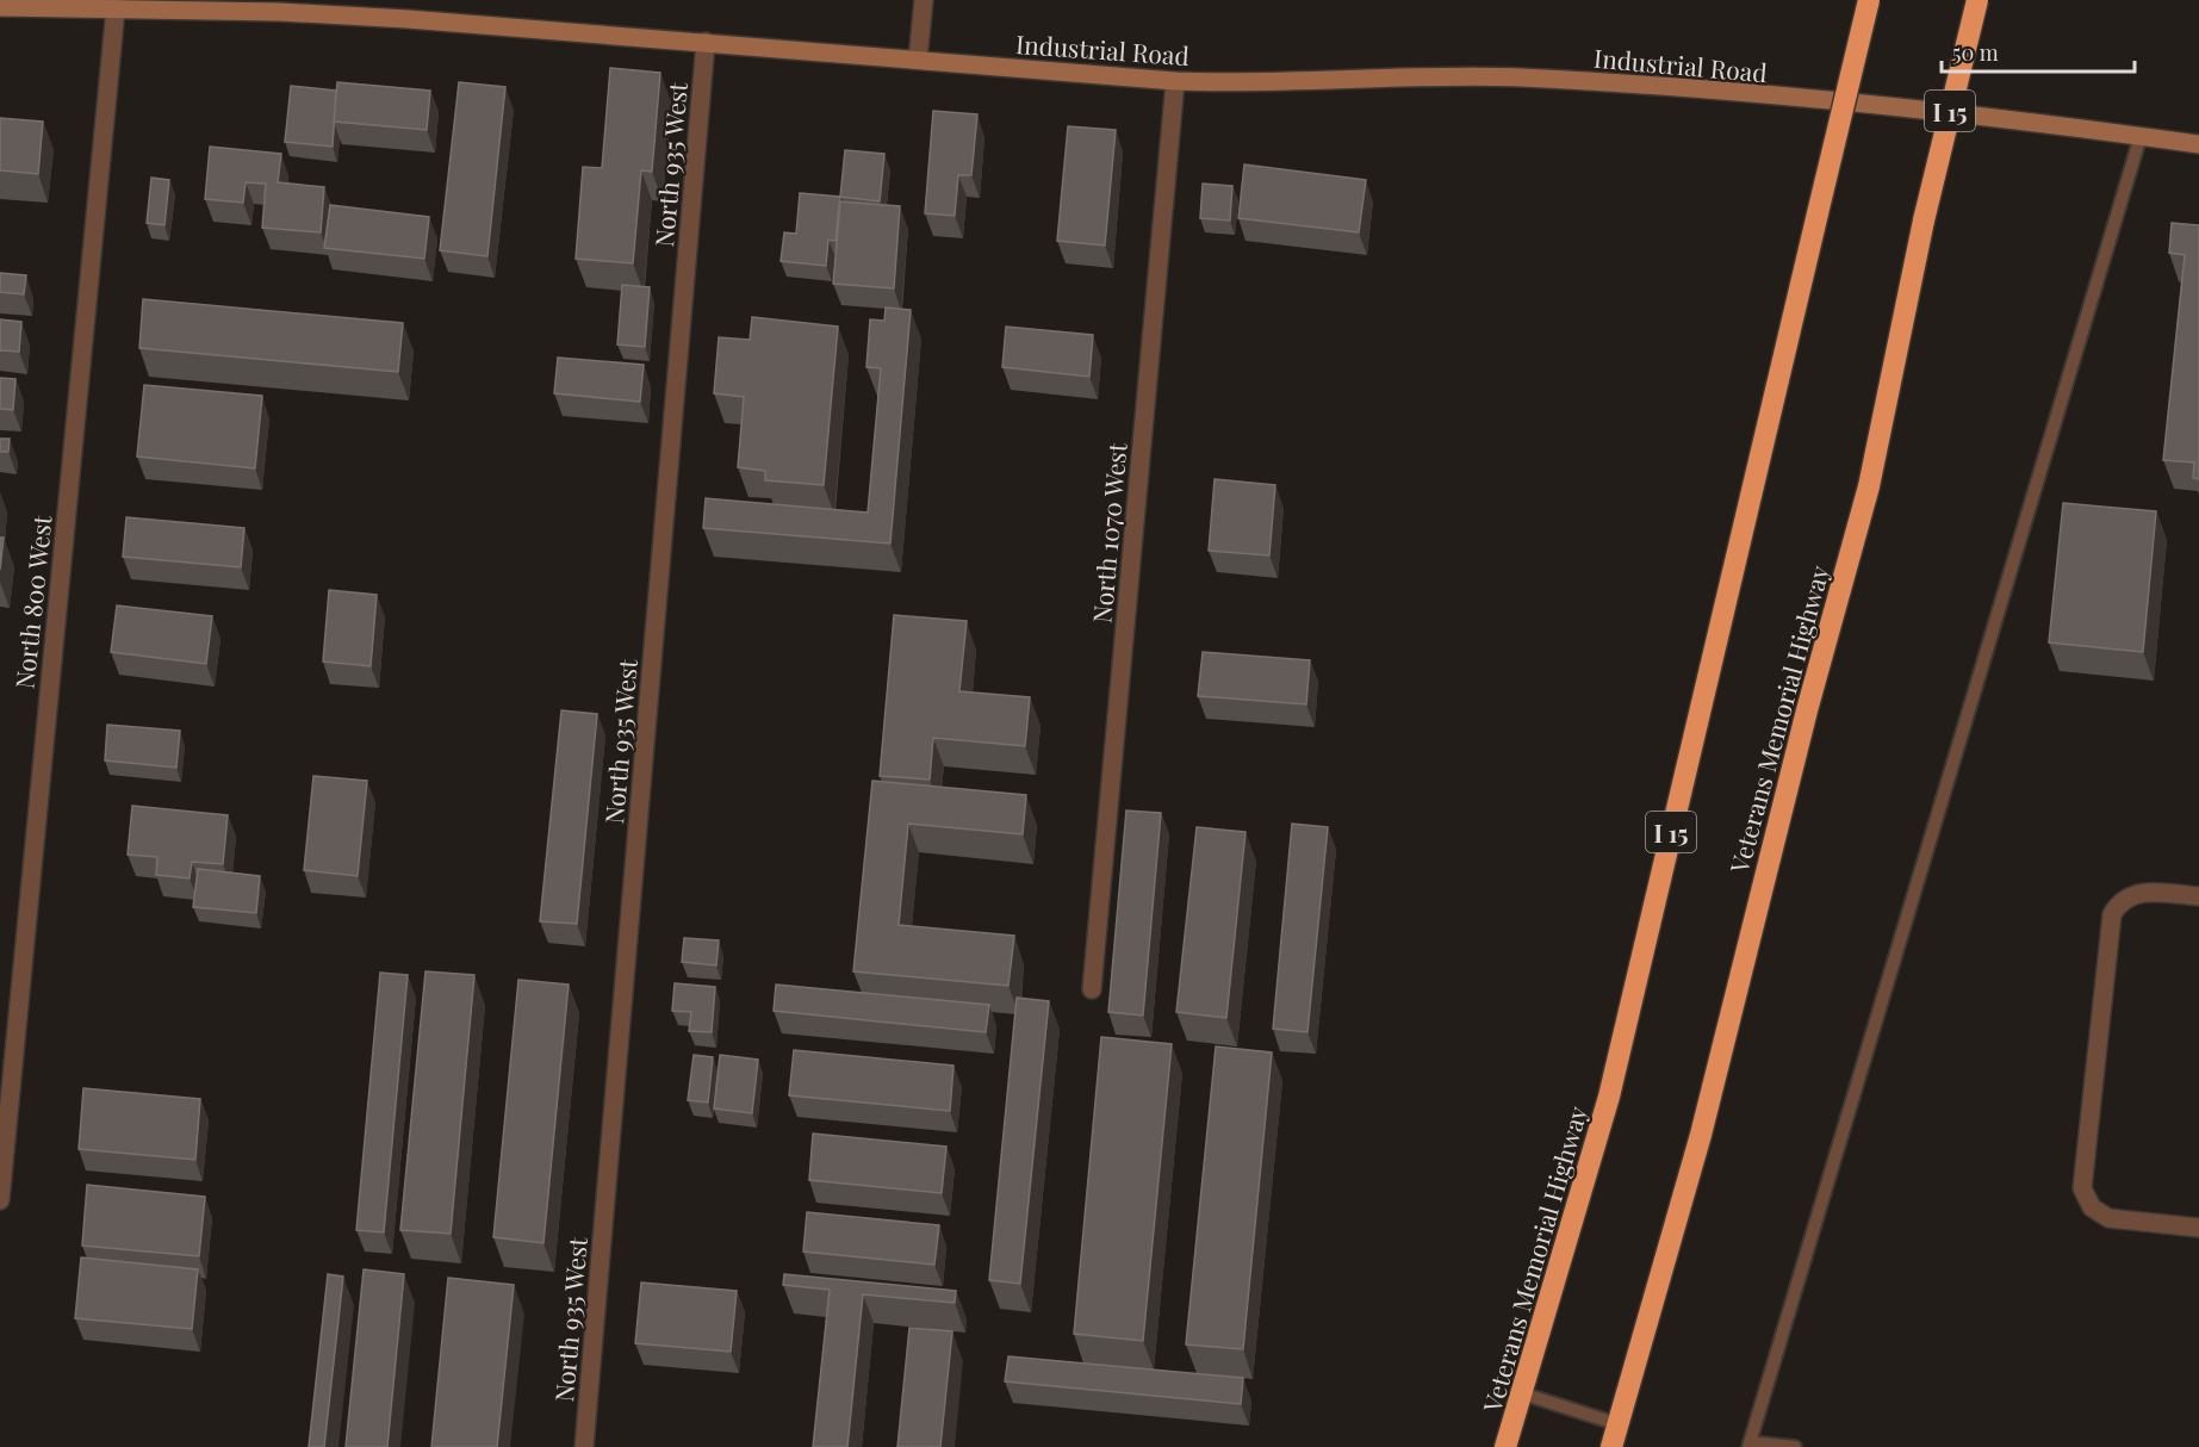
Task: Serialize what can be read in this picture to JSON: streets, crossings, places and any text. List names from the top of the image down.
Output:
{
  "streets": {
    "highway": ["I 15", "Veterans Memorial Highway"],
    "street": [
      "Industrial Road",
      "North 935 West",
      "North 1070 West",
      "North 800 West"
    ]
  },
  "crossings": [
    ["Industrial Road", "North 935 West"],
    ["Industrial Road", "North 1070 West"],
    ["Industrial Road", "North 800 West"]
  ],
  "scale_bar": "50 m"
}
